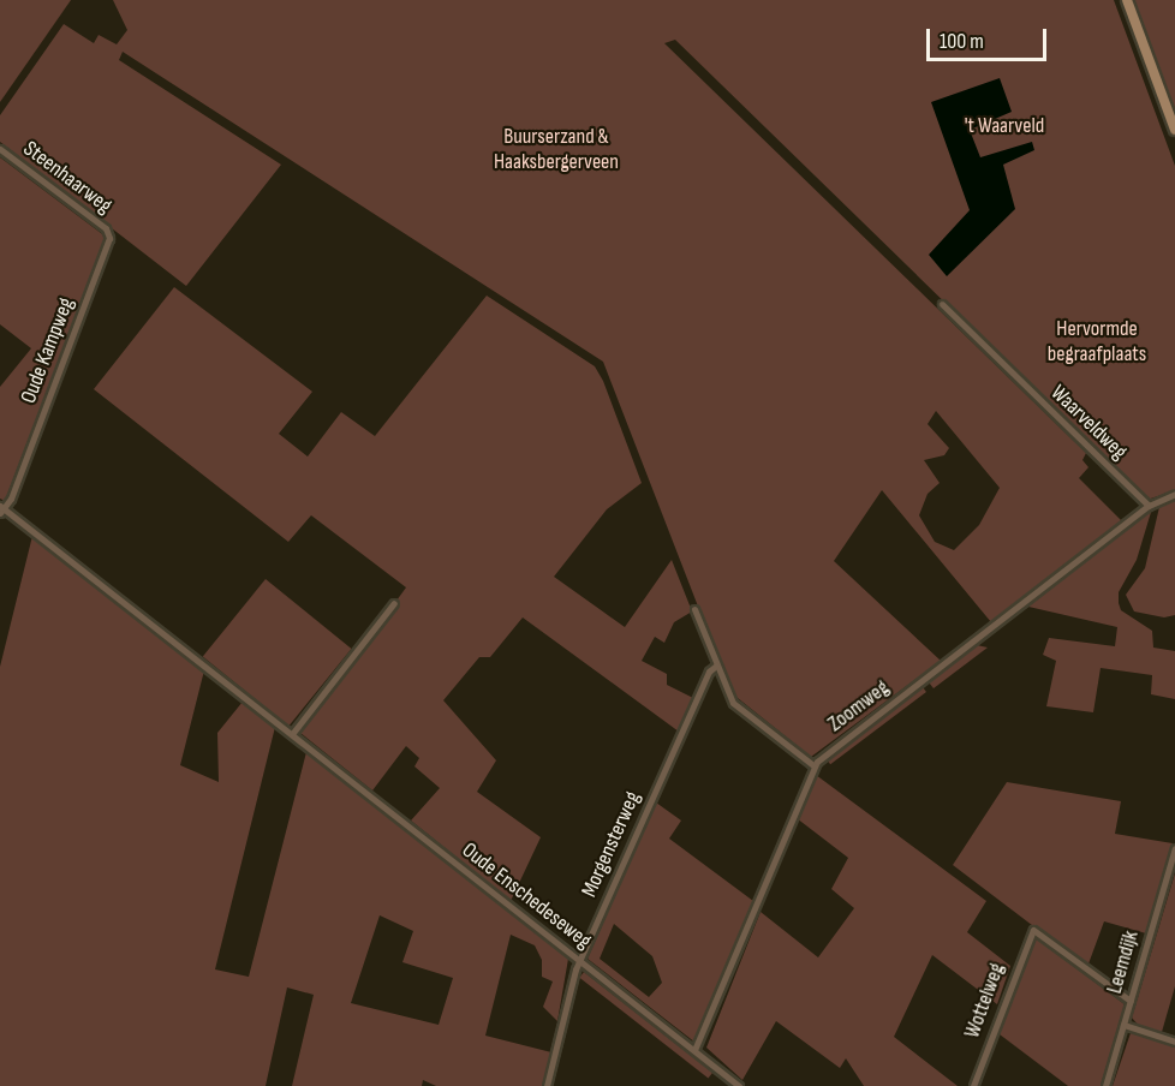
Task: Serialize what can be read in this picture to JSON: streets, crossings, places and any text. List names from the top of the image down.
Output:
{
  "streets": {
    "street": [
      "Steenhaarweg",
      "Oude Kampweg",
      "Waarveldweg",
      "Zoomweg",
      "Morgensterweg",
      "Oude Enschedeseweg",
      "Leemdijk",
      "Wottelweg"
    ]
  },
  "crossings": [
    ["Steenhaarweg", "Oude Kampweg"],
    ["Oude Kampweg", "Oude Enschedeseweg"],
    ["Waarveldweg", "Zoomweg"],
    ["Zoomweg", "Oude Enschedeseweg"],
    ["Morgensterweg", "Oude Enschedeseweg"],
    ["Leemdijk", "Wottelweg"]
  ],
  "parks": ["'t Waarveld", "Buurserzand & Haaksbergerveen", "Hervormde begraafplaats"],
  "scale_bar": "100 m"
}
